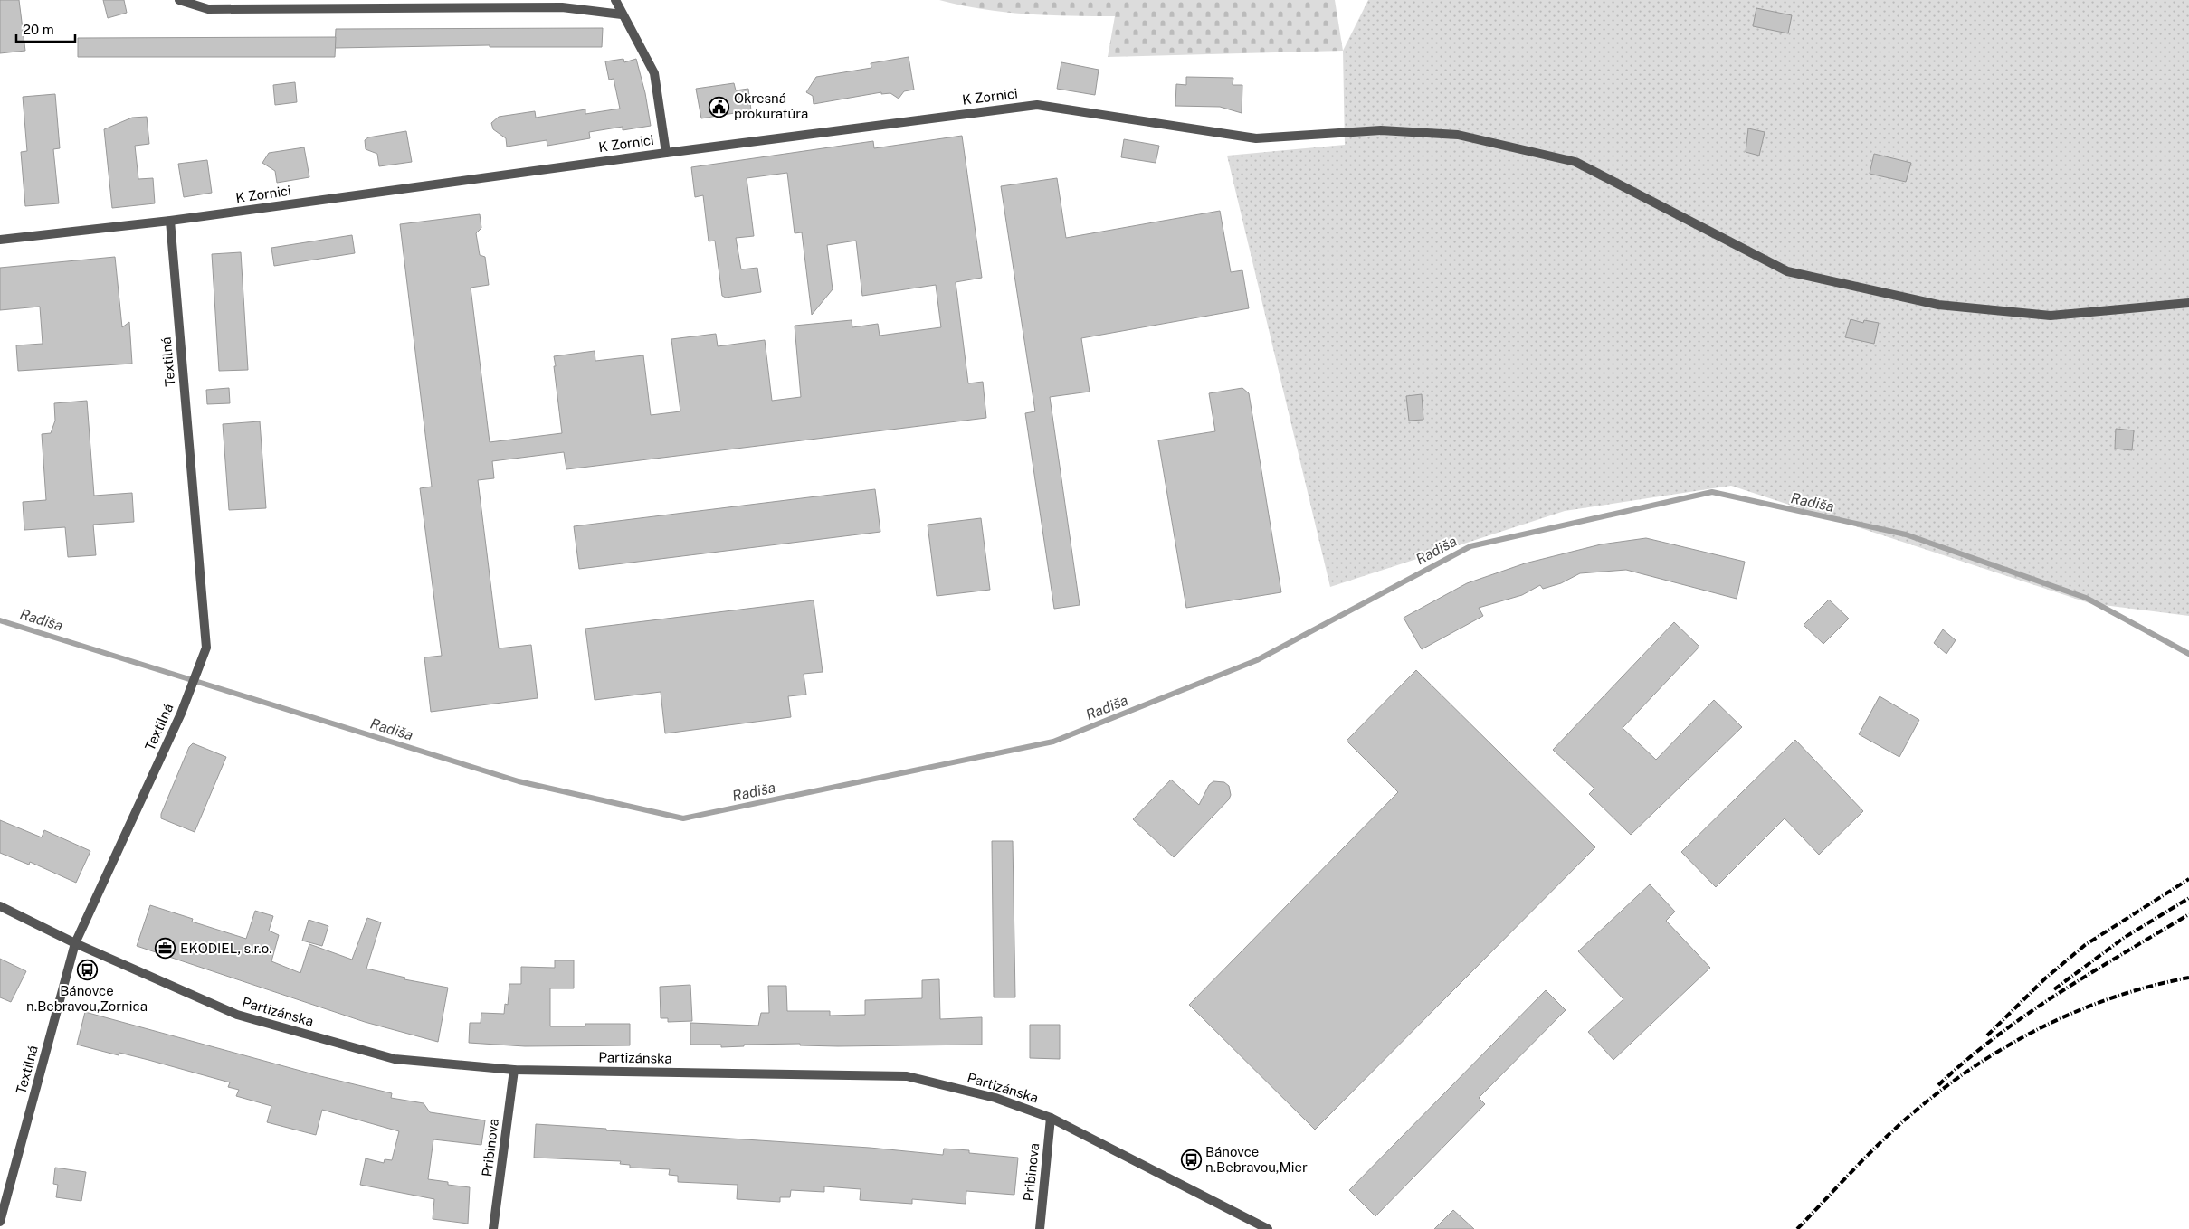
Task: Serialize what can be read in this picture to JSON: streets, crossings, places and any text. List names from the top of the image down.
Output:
{
  "streets": {
    "street": [
      "K Zornici",
      "Textilná",
      "Partizánska",
      "Pribinova"
    ]
  },
  "crossings": [
    ["K Zornici", "Textilná"],
    ["Textilná", "Partizánska"],
    ["Partizánska", "Pribinova"]
  ],
  "water": ["Radiša"],
  "places": {
    "public building": ["Okresná prokuratúra"],
    "office": ["EKODIEL, s.r.o."],
    "bus stop": ["Bánovce n.Bebravou,Zornica", "Bánovce n.Bebravou,Mier"]
  },
  "scale_bar": "20 m"
}
